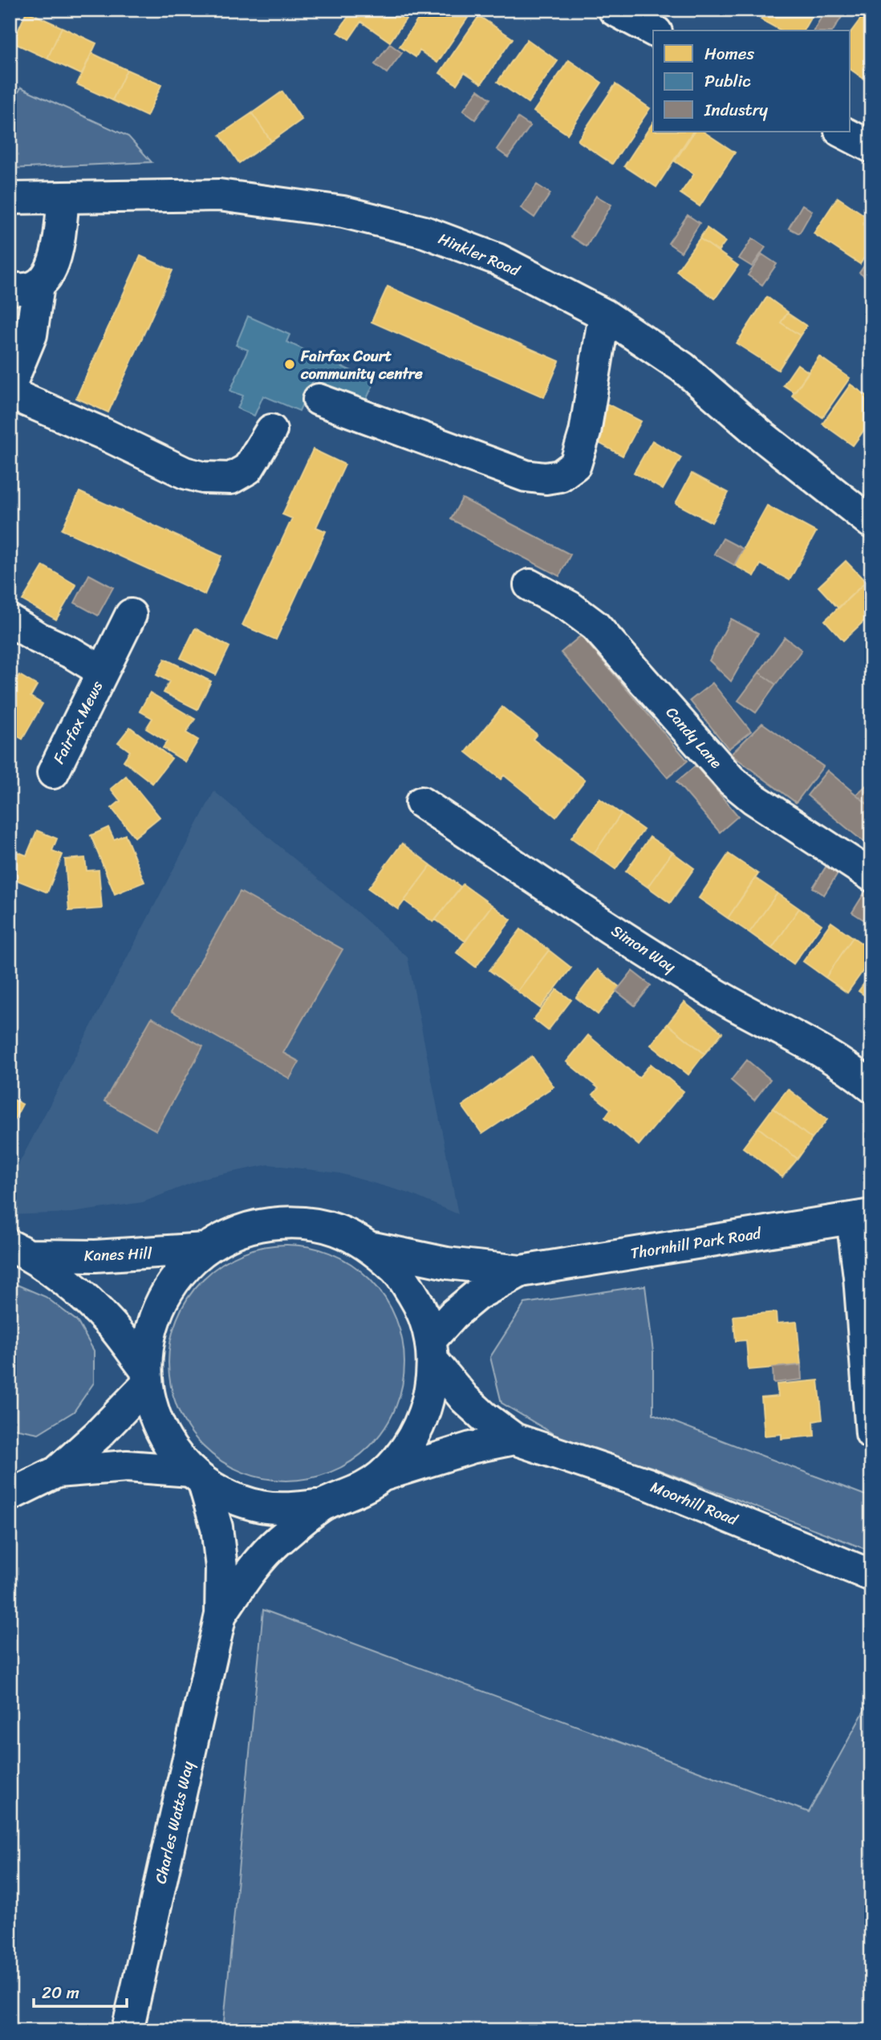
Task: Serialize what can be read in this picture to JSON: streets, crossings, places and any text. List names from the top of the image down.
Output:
{
  "streets": {
    "main road": [
      "Hinkler Road",
      "Fairfax Mews",
      "Candy Lane",
      "Simon Way",
      "Thornhill Park Road",
      "Kanes Hill",
      "Moorhill Road",
      "Charles Watts Way"
    ]
  },
  "crossings": [
    ["Thornhill Park Road", "Moorhill Road"]
  ],
  "places": ["Fairfax Court community centre"],
  "legend": ["Homes", "Public", "Industry"],
  "scale_bar": "20 m"
}
